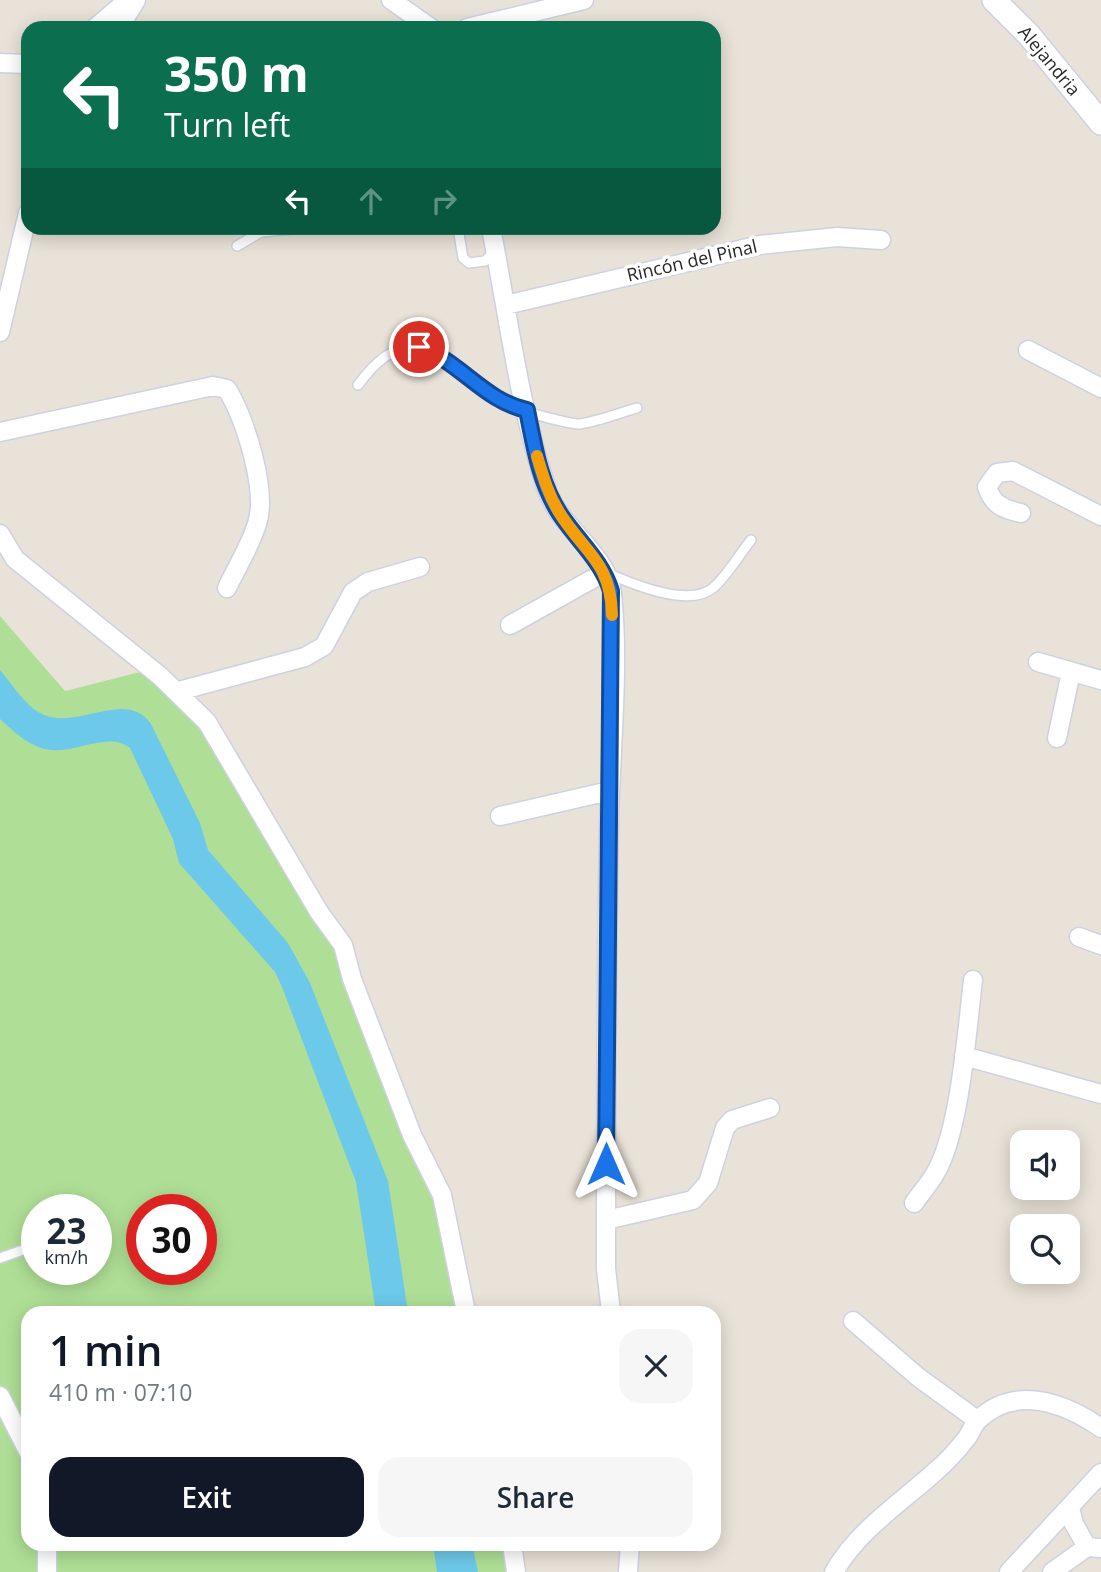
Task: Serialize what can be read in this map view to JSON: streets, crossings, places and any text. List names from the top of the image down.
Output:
{
  "streets": {
    "street": ["Alejandria", "Rincón del Pinal"]
  },
  "page": {
    "turn": ["350 m", "Turn left"],
    "speed": "23 km/h",
    "limit": "30",
    "heading": ["1 min", "410 m · 07:10"],
    "buttons": ["Exit", "Share"]
  }
}
